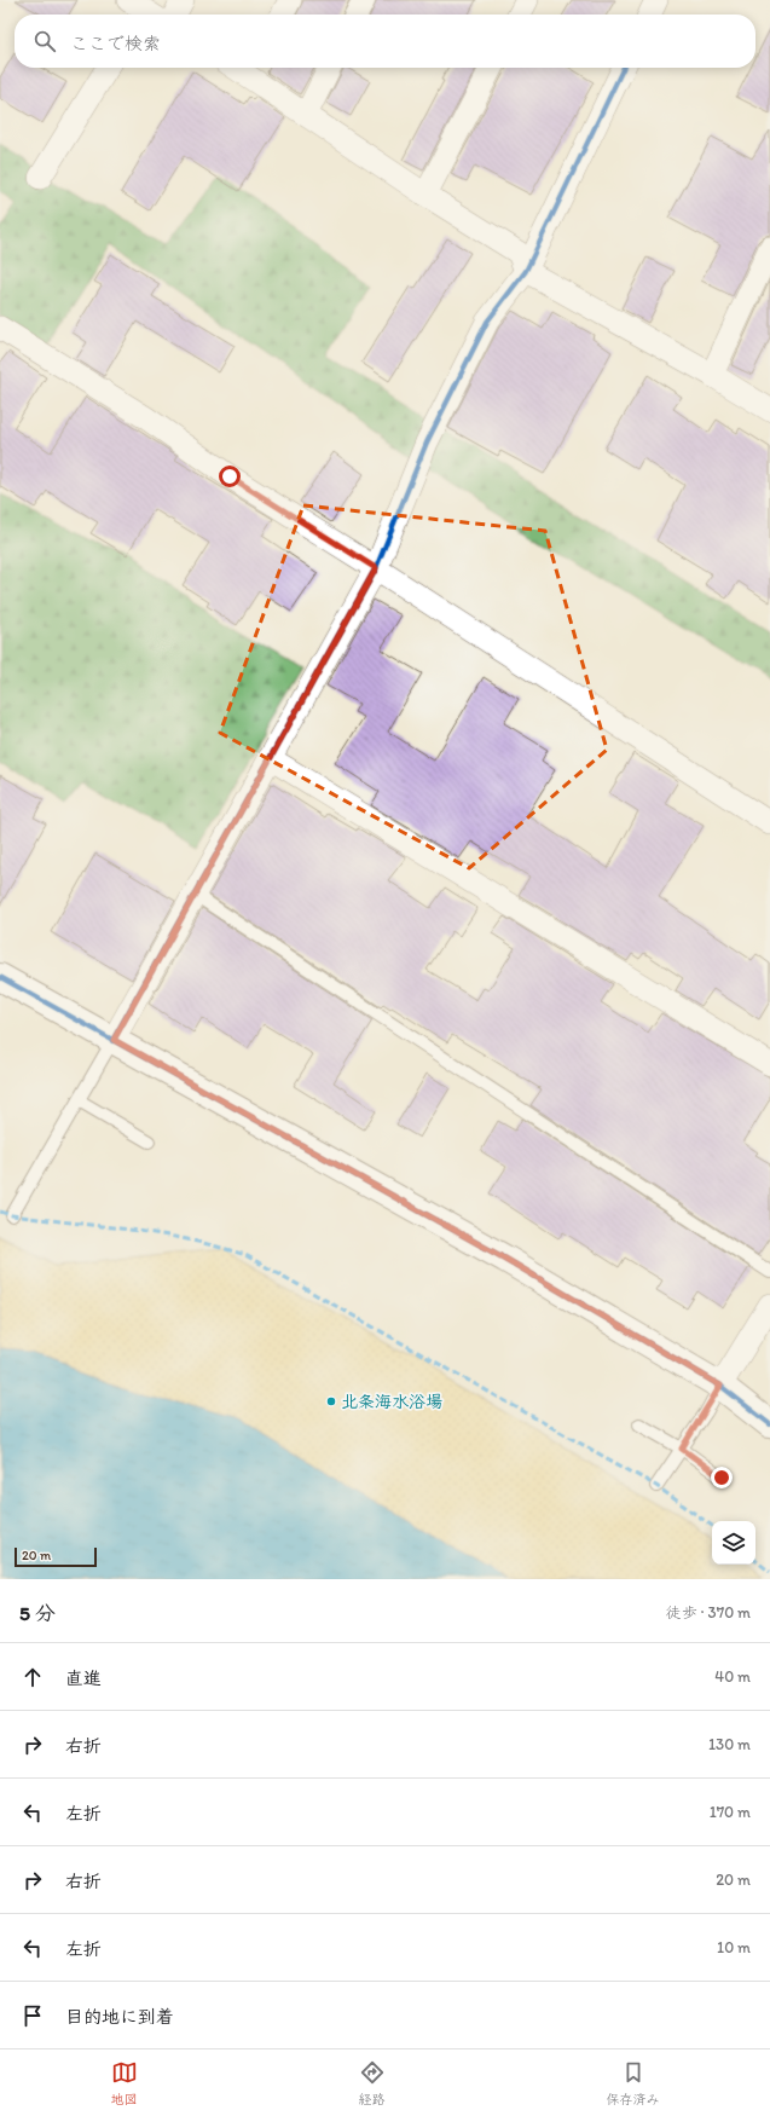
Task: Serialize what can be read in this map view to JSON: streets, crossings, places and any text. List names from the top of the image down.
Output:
{
  "places": ["北条海水浴場"],
  "scale_bar": "20 m",
  "page": {
    "search": "ここで検索",
    "scale": "20 m",
    "heading": ["5 分", "徒歩 · 370 m"],
    "list": [
      ["直進", "40 m"],
      ["右折", "130 m"],
      ["左折", "170 m"],
      ["右折", "20 m"],
      ["左折", "10 m"],
      "目的地に到着"
    ],
    "nav": ["地図", "経路", "保存済み"]
  }
}
